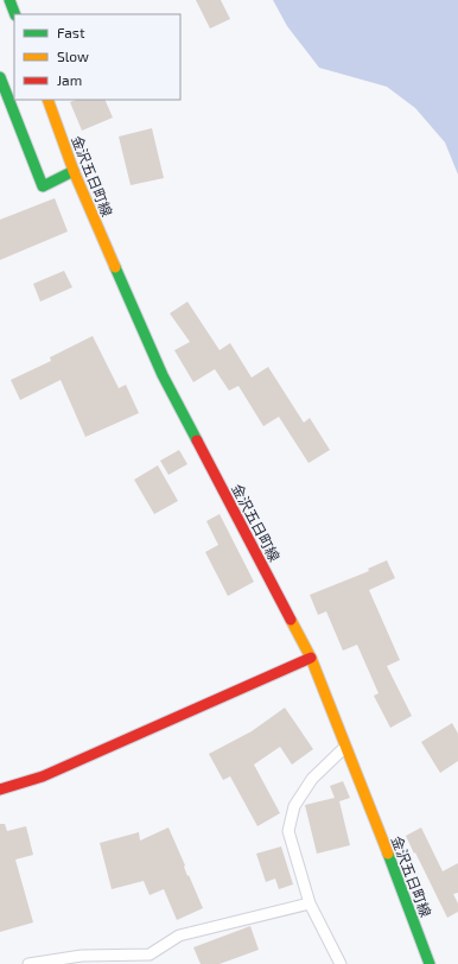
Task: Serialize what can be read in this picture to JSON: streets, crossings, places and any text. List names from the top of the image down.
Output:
{
  "streets": {
    "main road": ["金沢五日町線"]
  },
  "legend": ["Fast", "Slow", "Jam"]
}
